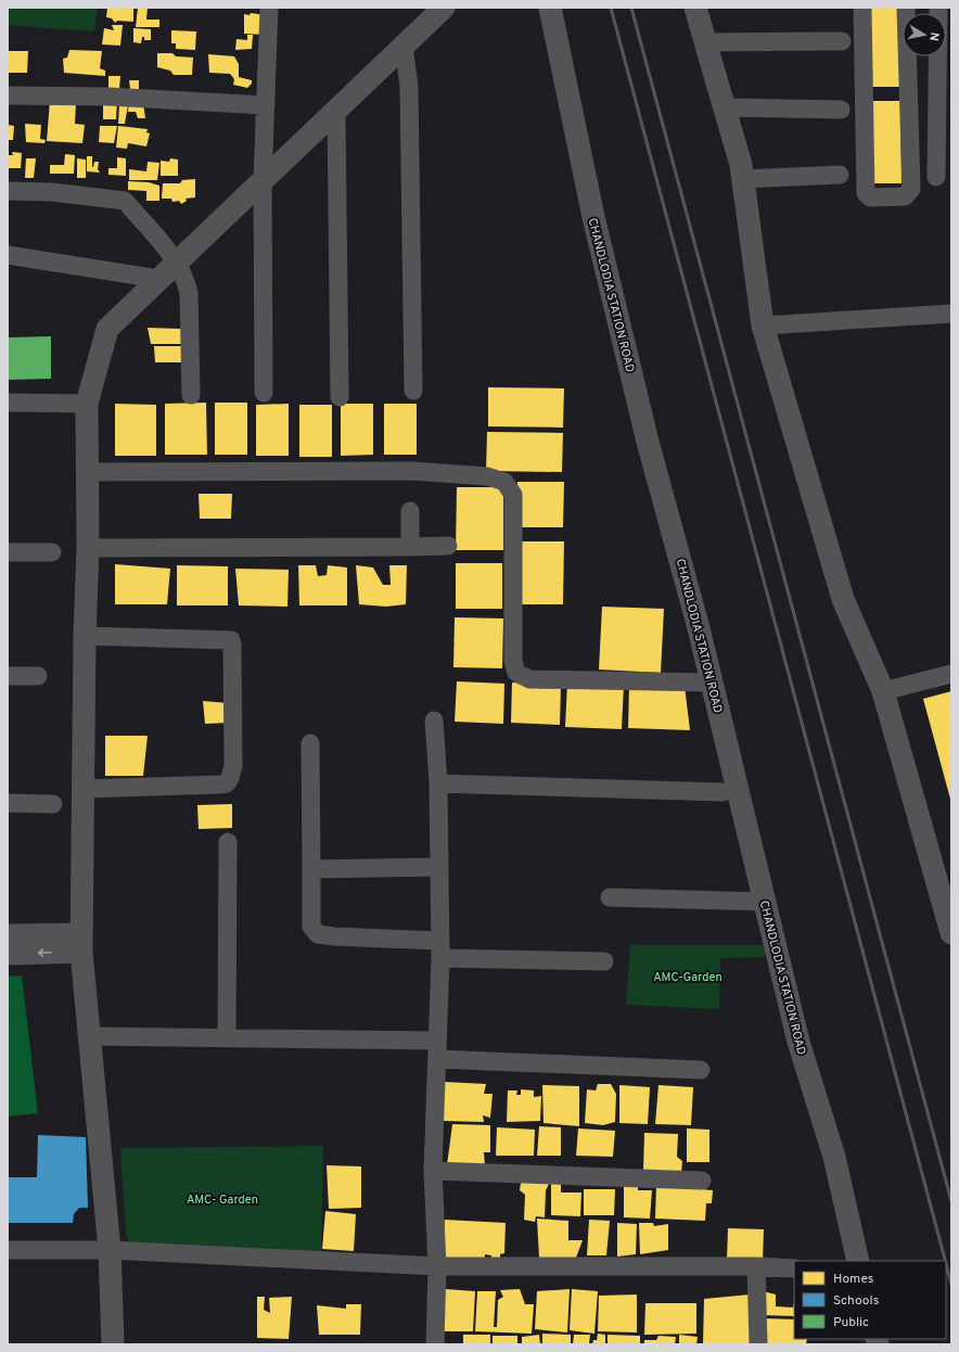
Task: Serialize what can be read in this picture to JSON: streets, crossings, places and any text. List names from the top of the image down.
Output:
{
  "streets": {
    "street": ["CHANDLODIA STATION ROAD"]
  },
  "parks": ["AMC-Garden", "AMC- Garden"],
  "legend": ["Homes", "Schools", "Public"],
  "north": "right"
}
